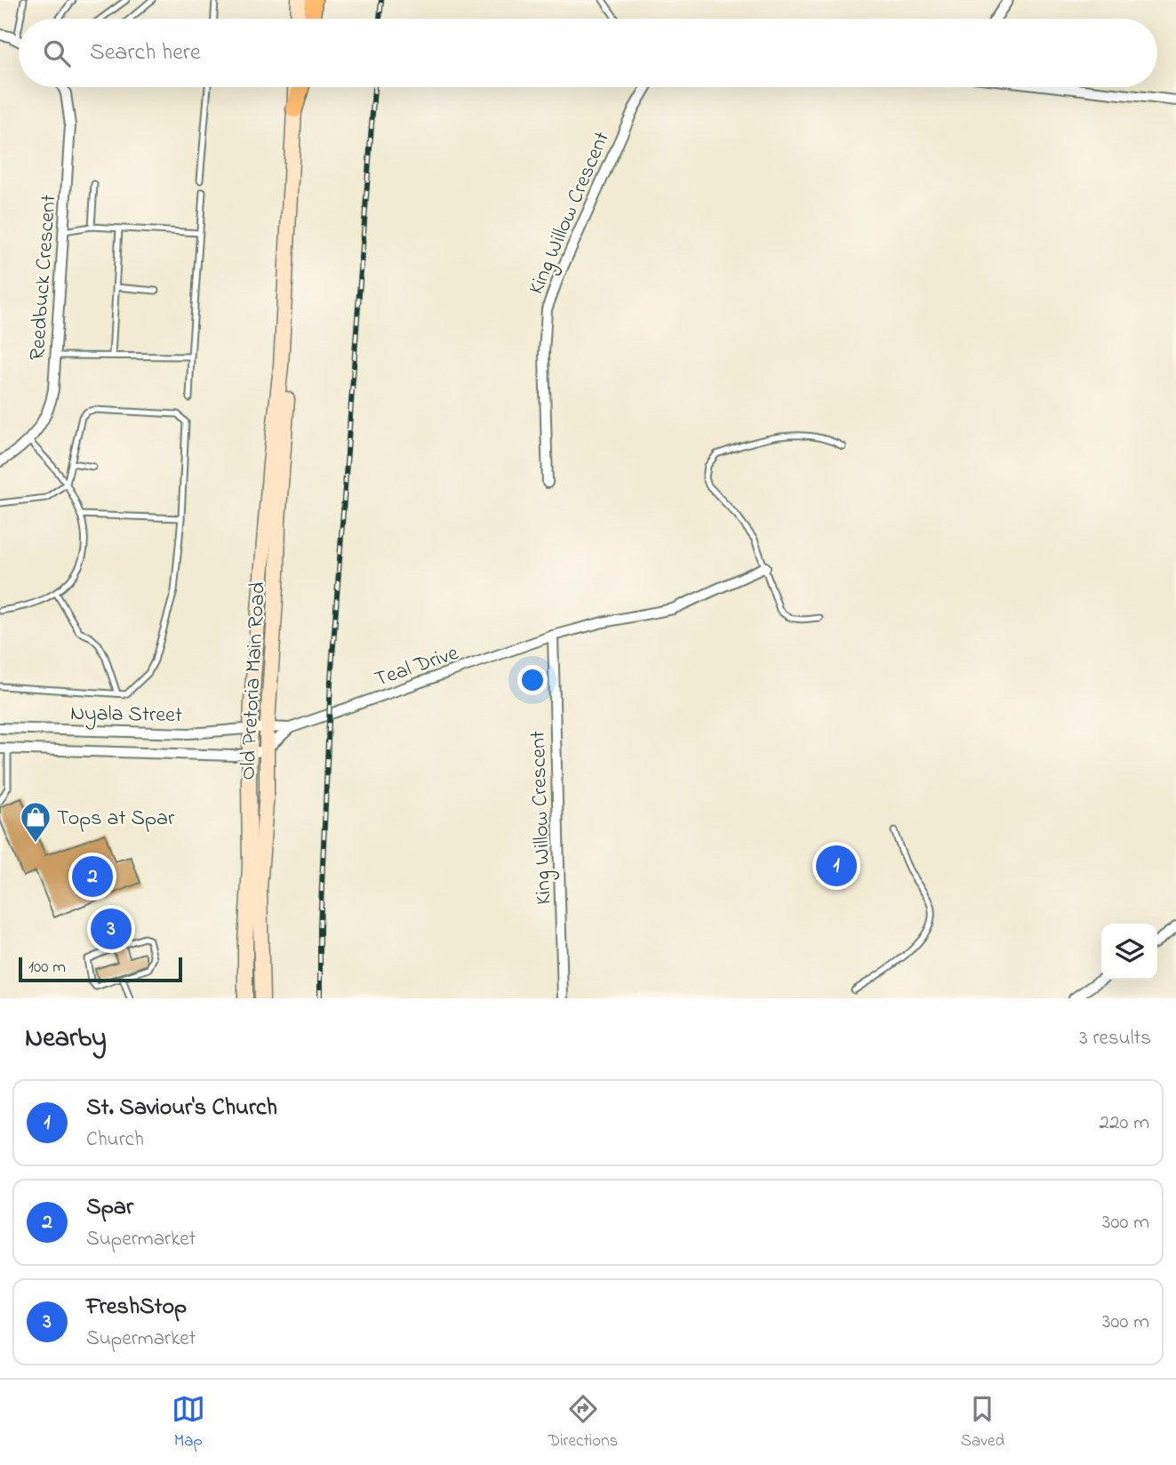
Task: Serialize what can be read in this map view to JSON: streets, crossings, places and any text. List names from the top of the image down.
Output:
{
  "streets": {
    "main road": ["Old Pretoria Main Road"],
    "street": [
      "King Willow Crescent",
      "Reedbuck Crescent",
      "Teal Drive",
      "Nyala Street"
    ]
  },
  "crossings": [
    ["King Willow Crescent", "Teal Drive"],
    ["Teal Drive", "Old Pretoria Main Road"],
    ["Teal Drive", "Nyala Street"],
    ["Old Pretoria Main Road", "Nyala Street"]
  ],
  "places": {
    "shop": ["Tops at Spar"]
  },
  "scale_bar": "100 m",
  "page": {
    "search": "Search here",
    "pins": ["1", "2", "3"],
    "scale": "100 m",
    "heading": ["Nearby", "3 results"],
    "list": [
      {
        "mark": "1",
        "name": "St. Saviour's Church",
        "note": "Church",
        "value": "220 m"
      },
      {
        "mark": "2",
        "name": "Spar",
        "note": "Supermarket",
        "value": "300 m"
      },
      {
        "mark": "3",
        "name": "FreshStop",
        "note": "Supermarket",
        "value": "300 m"
      }
    ],
    "nav": ["Map", "Directions", "Saved"]
  }
}
